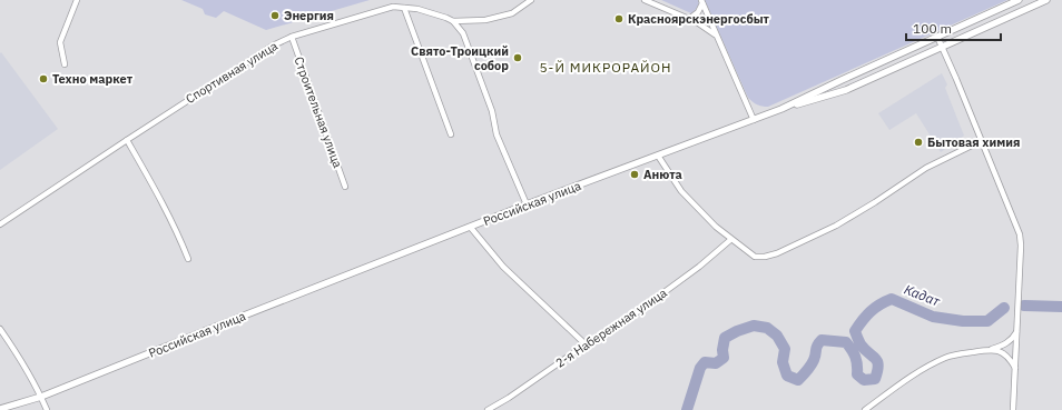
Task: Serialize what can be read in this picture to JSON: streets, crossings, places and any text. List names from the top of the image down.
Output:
{
  "streets": {
    "street": [
      "Спортивная улица",
      "Строительная улица",
      "Российская улица",
      "2-я Набережная улица"
    ]
  },
  "crossings": [
    ["Спортивная улица", "Строительная улица"]
  ],
  "districts": ["5-Й МИКРОРАЙОН"],
  "water": ["Кадат"],
  "places": [
    "Энергия",
    "Красноярскэнергосбыт",
    "Свято-Троицкий собор",
    "Техно маркет",
    "Бытовая химия",
    "Анюта"
  ],
  "scale_bar": "100 m"
}
